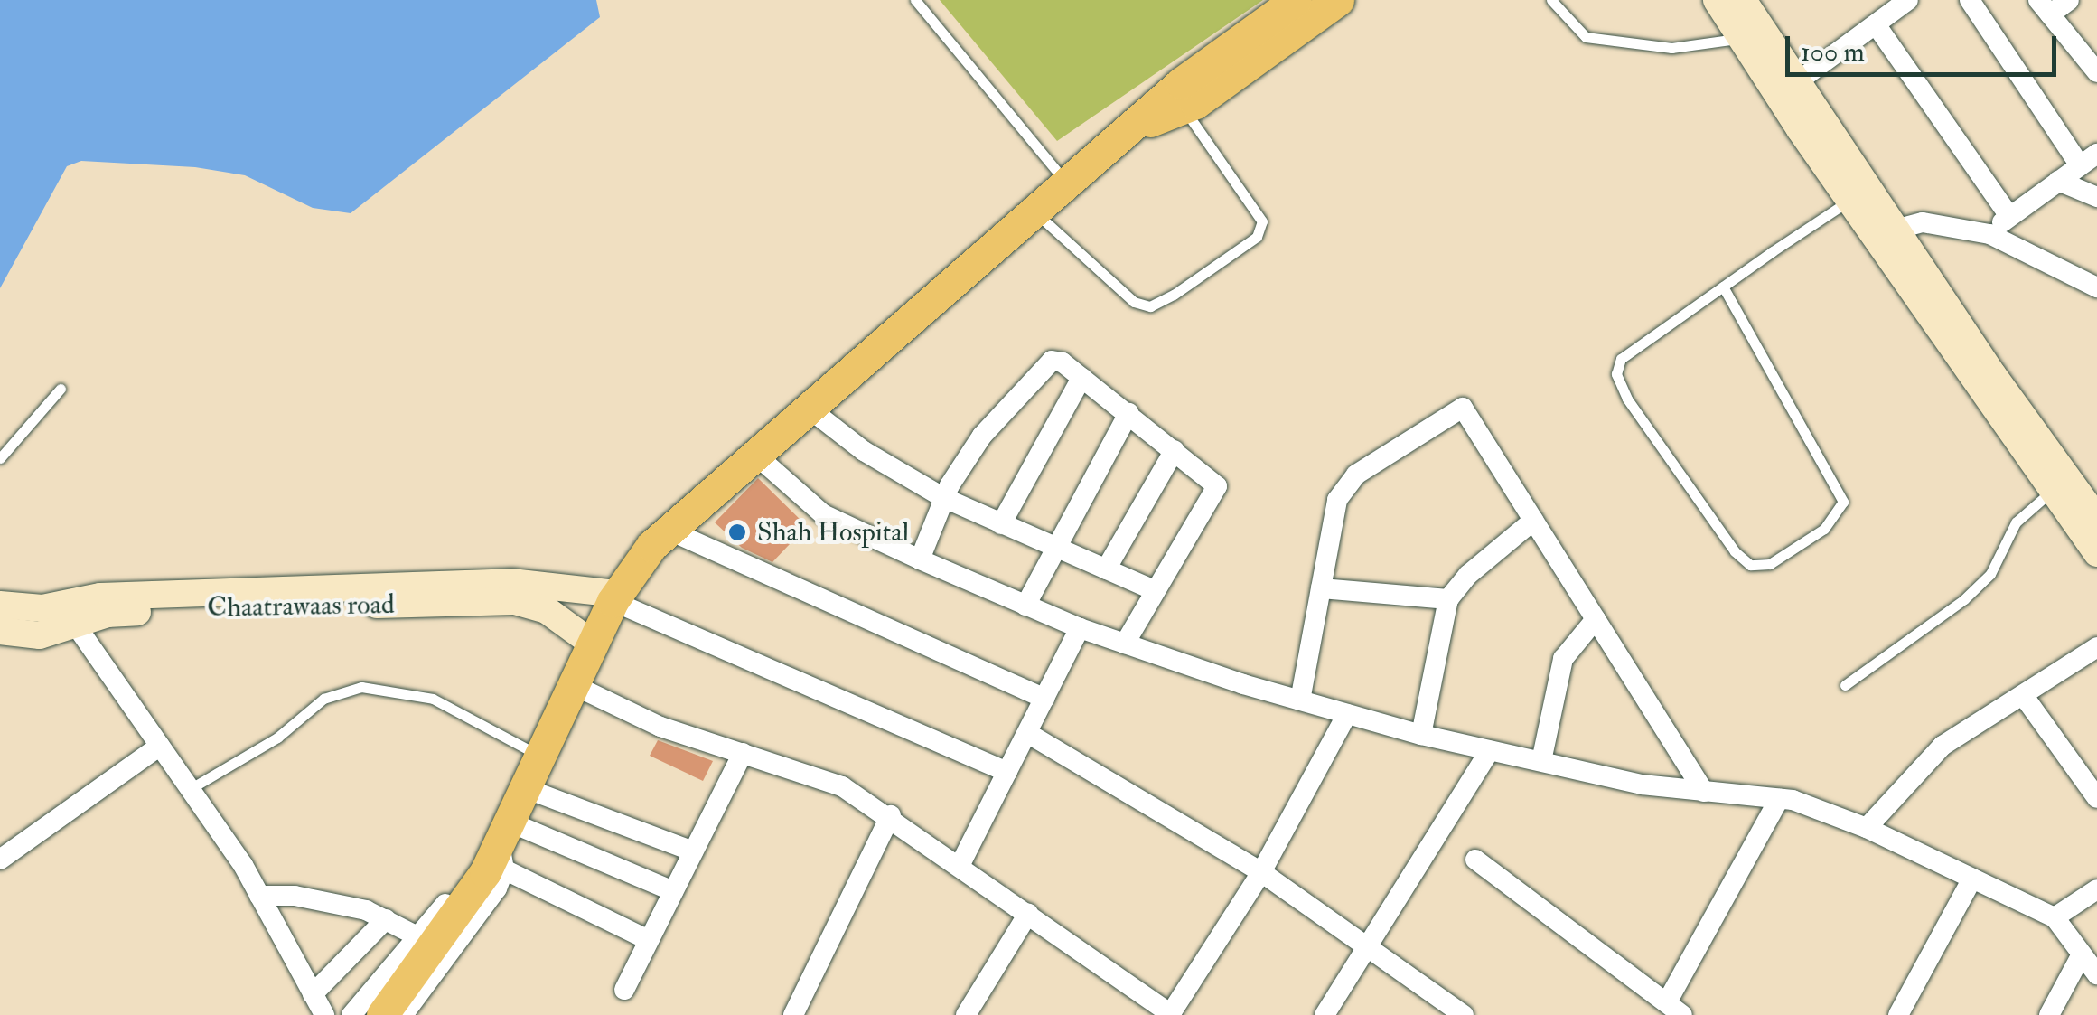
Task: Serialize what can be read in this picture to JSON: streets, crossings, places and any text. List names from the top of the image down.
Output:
{
  "streets": {
    "street": ["Chaatrawaas road"]
  },
  "places": ["Shah Hospital"],
  "scale_bar": "100 m"
}
